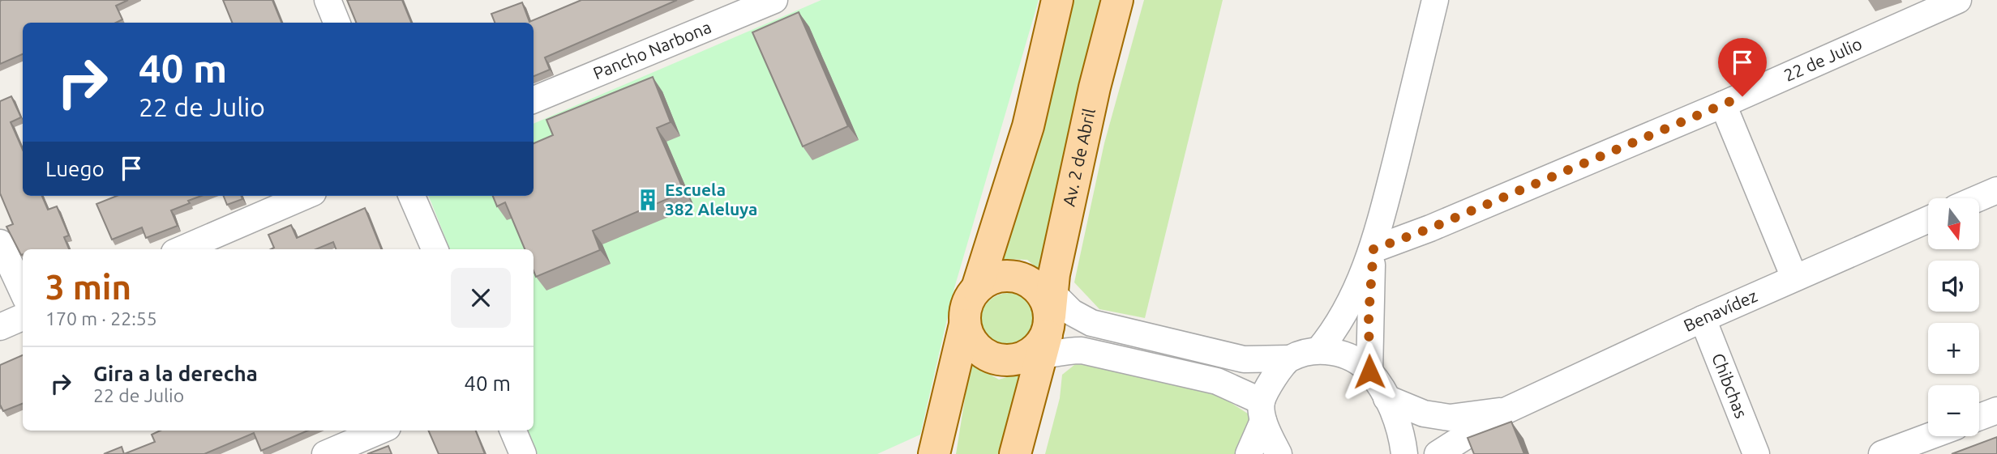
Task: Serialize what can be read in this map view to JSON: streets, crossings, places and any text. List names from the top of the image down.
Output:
{
  "streets": {
    "main road": ["Av. 2 de Abril"],
    "street": [
      "Pancho Narbona",
      "22 de Julio",
      "Benavídez",
      "Chibchas"
    ]
  },
  "crossings": [
    ["Benavídez", "Chibchas"]
  ],
  "places": {
    "building": ["Escuela 382 Aleluya"]
  },
  "north": "bottom",
  "page": {
    "turn": ["40 m", "22 de Julio"],
    "then": "Luego",
    "map_buttons": ["+", "−"],
    "heading": ["3 min", "170 m · 22:55"],
    "list": [
      {
        "name": "Gira a la derecha",
        "note": "22 de Julio",
        "value": "40 m"
      }
    ]
  }
}
